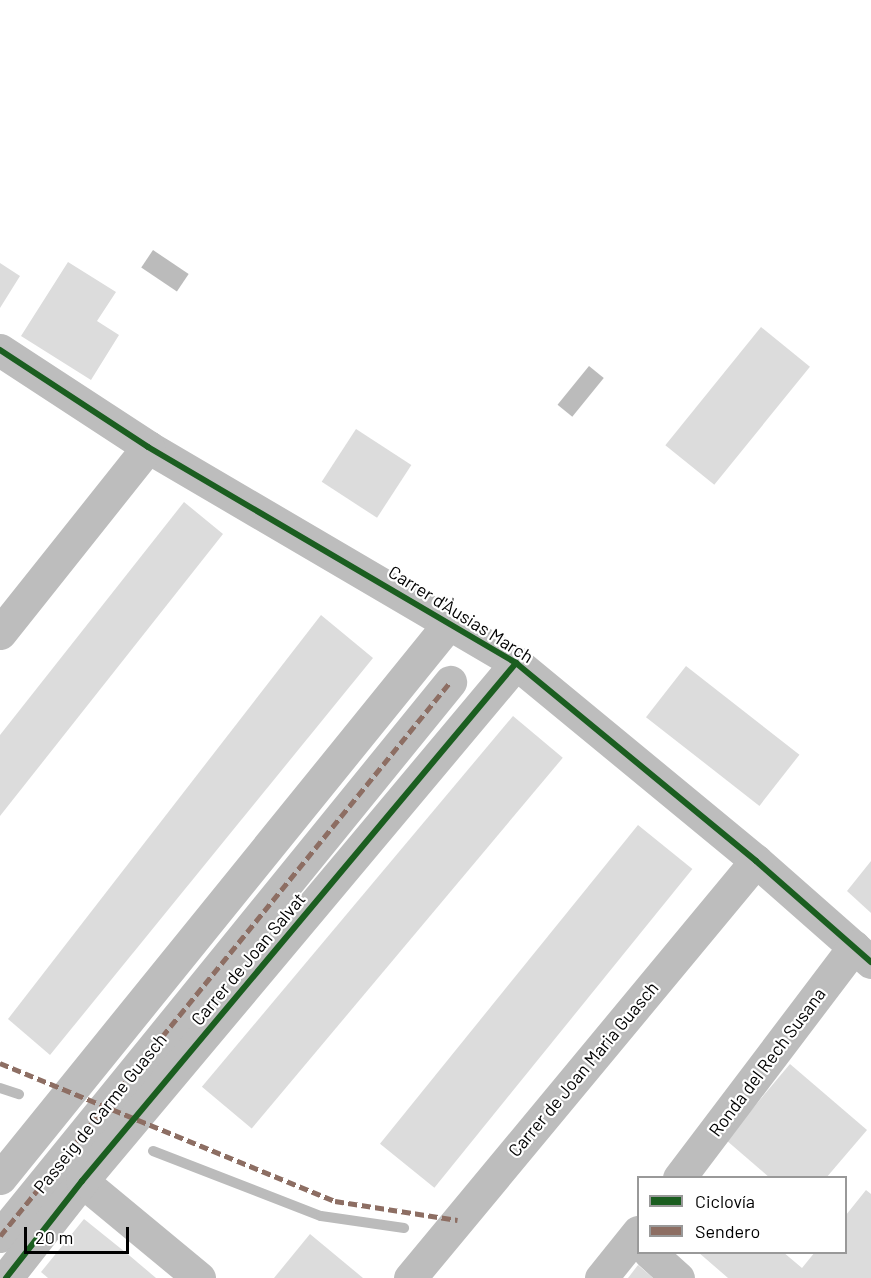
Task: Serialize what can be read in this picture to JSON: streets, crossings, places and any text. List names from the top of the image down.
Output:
{
  "streets": {
    "street": [
      "Carrer d'Àusias March",
      "Carrer de Joan Salvat",
      "Ronda del Rech Susana",
      "Carrer de Joan Maria Guasch",
      "Passeig de Carme Guasch"
    ]
  },
  "crossings": [
    ["Carrer d'Àusias March", "Carrer de Joan Salvat"],
    ["Carrer d'Àusias March", "Ronda del Rech Susana"],
    ["Carrer d'Àusias March", "Carrer de Joan Maria Guasch"],
    ["Carrer de Joan Salvat", "Passeig de Carme Guasch"]
  ],
  "legend": ["Ciclovía", "Sendero"],
  "scale_bar": "20 m"
}
